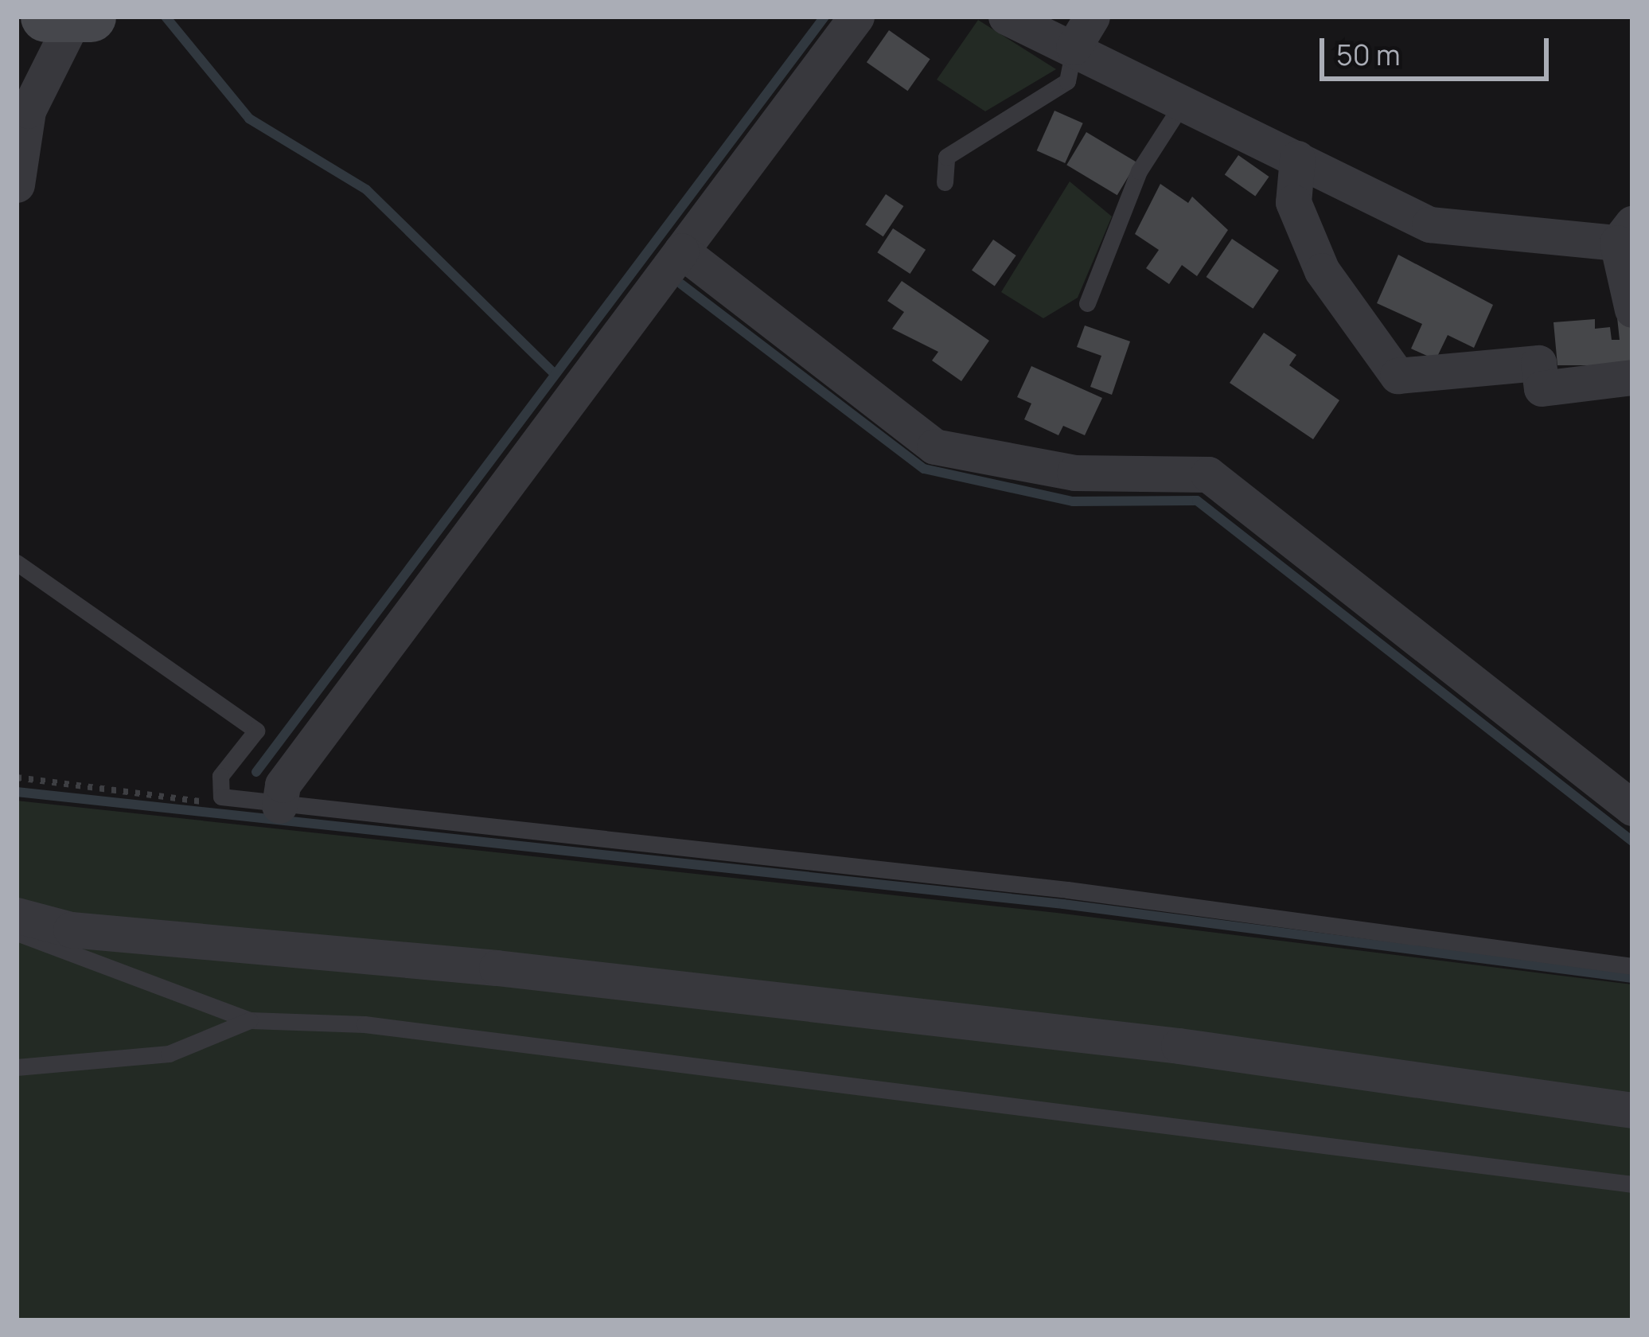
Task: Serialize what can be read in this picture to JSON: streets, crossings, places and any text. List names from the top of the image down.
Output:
{
  "scale_bar": "50 m"
}
